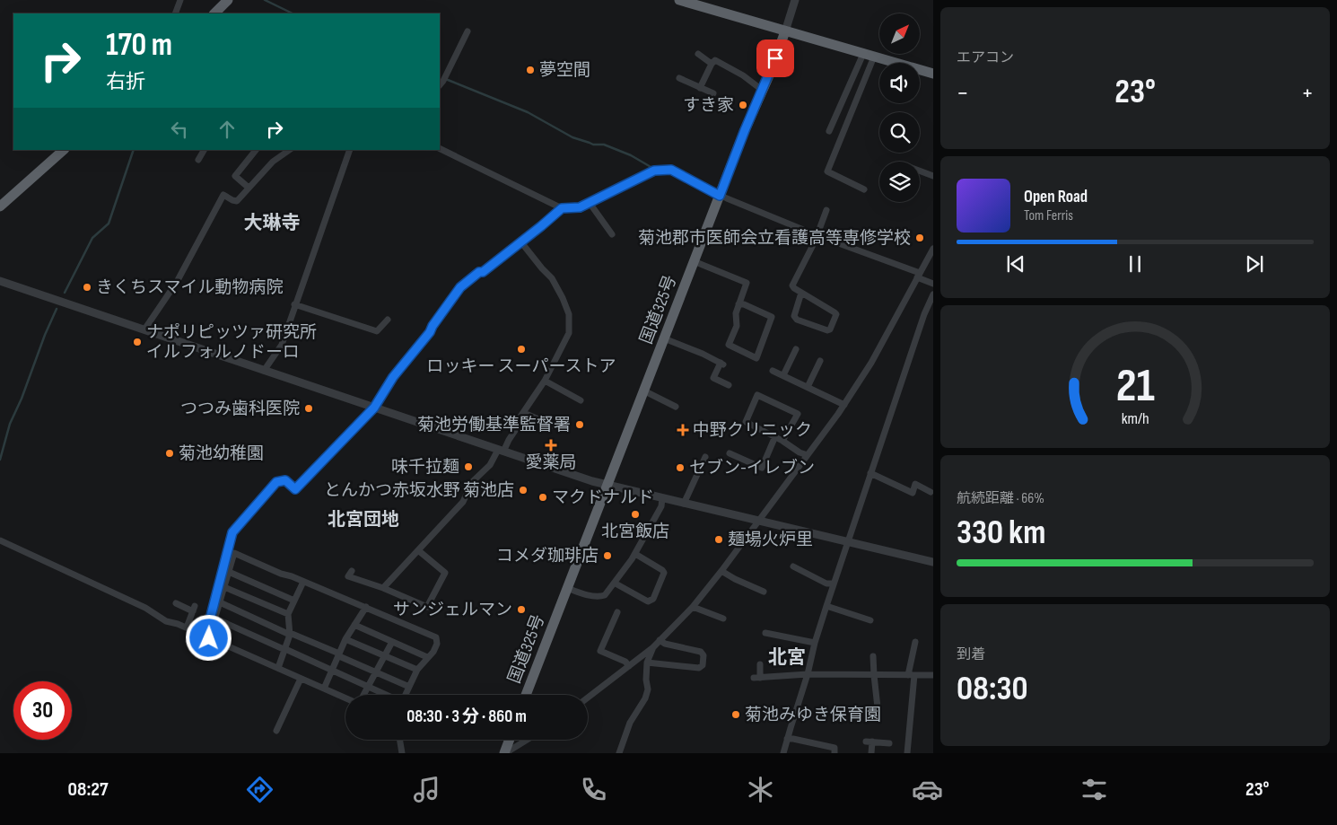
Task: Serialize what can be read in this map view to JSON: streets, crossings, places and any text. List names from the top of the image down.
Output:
{
  "streets": {
    "highway": ["国道325号"]
  },
  "districts": ["大琳寺", "北宮団地", "北宮"],
  "places": {
    "other": [
      "夢空間",
      "すき家",
      "菊池郡市医師会立看護高等専修学校",
      "きくちスマイル動物病院",
      "ナポリピッツァ研究所 イルフォルノドーロ",
      "ロッキー スーパーストア",
      "つつみ歯科医院",
      "菊池労働基準監督署",
      "菊池幼稚園",
      "味千拉麺",
      "セブン-イレブン",
      "とんかつ赤坂水野 菊池店",
      "マクドナルド",
      "北宮飯店",
      "麺場火炉里",
      "コメダ珈琲店",
      "サンジェルマン",
      "菊池みゆき保育園"
    ],
    "health": ["中野クリニック", "愛薬局"]
  },
  "north": "top right",
  "page": {
    "tile": [
      "エアコン",
      ["航続距離 · 66%", "330 km"],
      ["到着", "08:30"]
    ],
    "turn": ["170 m", "右折"],
    "heat": ["−", "23°", "+"],
    "song": ["Open Road", "Tom Ferris"],
    "limit": "30",
    "trip": "08:30 · 3 分 · 860 m",
    "tabs": ["08:27", "23°"],
    "gauge": ["21", "km/h"]
  }
}
